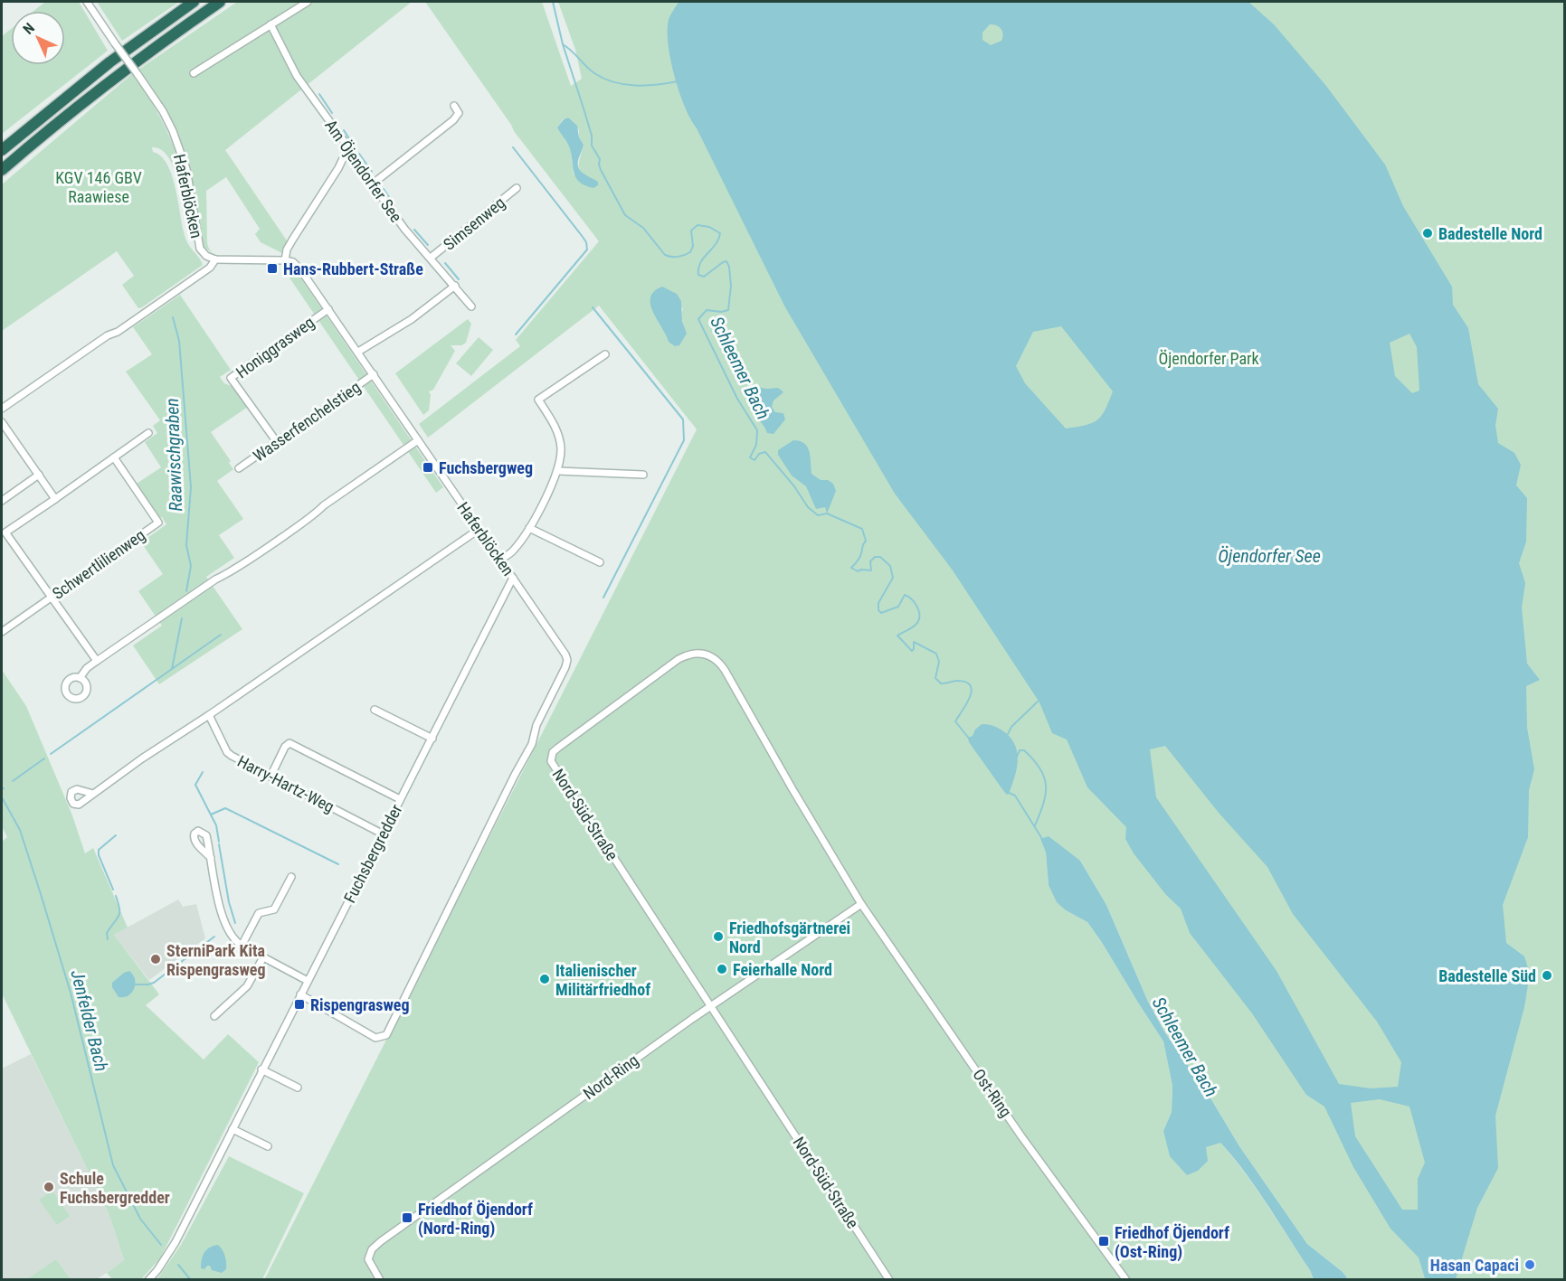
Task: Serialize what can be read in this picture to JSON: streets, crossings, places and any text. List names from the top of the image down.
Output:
{
  "streets": {
    "street": [
      "Am Öjendorfer See",
      "Haferblöcken",
      "Simsenweg",
      "Honiggrasweg",
      "Wasserfenchelstieg",
      "Schwertlilienweg",
      "Harry-Hartz-Weg",
      "Nord-Süd-Straße",
      "Fuchsbergredder",
      "Nord-Ring",
      "Ost-Ring"
    ]
  },
  "crossings": [
    ["Am Öjendorfer See", "Simsenweg"],
    ["Haferblöcken", "Honiggrasweg"],
    ["Haferblöcken", "Wasserfenchelstieg"],
    ["Haferblöcken", "Fuchsbergredder"],
    ["Honiggrasweg", "Wasserfenchelstieg"],
    ["Harry-Hartz-Weg", "Fuchsbergredder"],
    ["Nord-Süd-Straße", "Nord-Ring"],
    ["Nord-Süd-Straße", "Ost-Ring"],
    ["Nord-Ring", "Ost-Ring"]
  ],
  "water": [
    "Schleemer Bach",
    "Raawischgraben",
    "Öjendorfer See",
    "Jenfelder Bach"
  ],
  "parks": ["KGV 146 GBV Raawiese", "Öjendorfer Park"],
  "places": {
    "other": [
      "Badestelle Nord",
      "Friedhofsgärtnerei Nord",
      "SterniPark Kita Rispengrasweg",
      "Feierhalle Nord",
      "Badestelle Süd",
      "Italienischer Militärfriedhof",
      "Schule Fuchsbergredder",
      "Hasan Capaci"
    ],
    "transit": [
      "Hans-Rubbert-Straße",
      "Fuchsbergweg",
      "Rispengrasweg",
      "Friedhof Öjendorf (Nord-Ring)",
      "Friedhof Öjendorf (Ost-Ring)"
    ]
  },
  "north": "top left"
}
